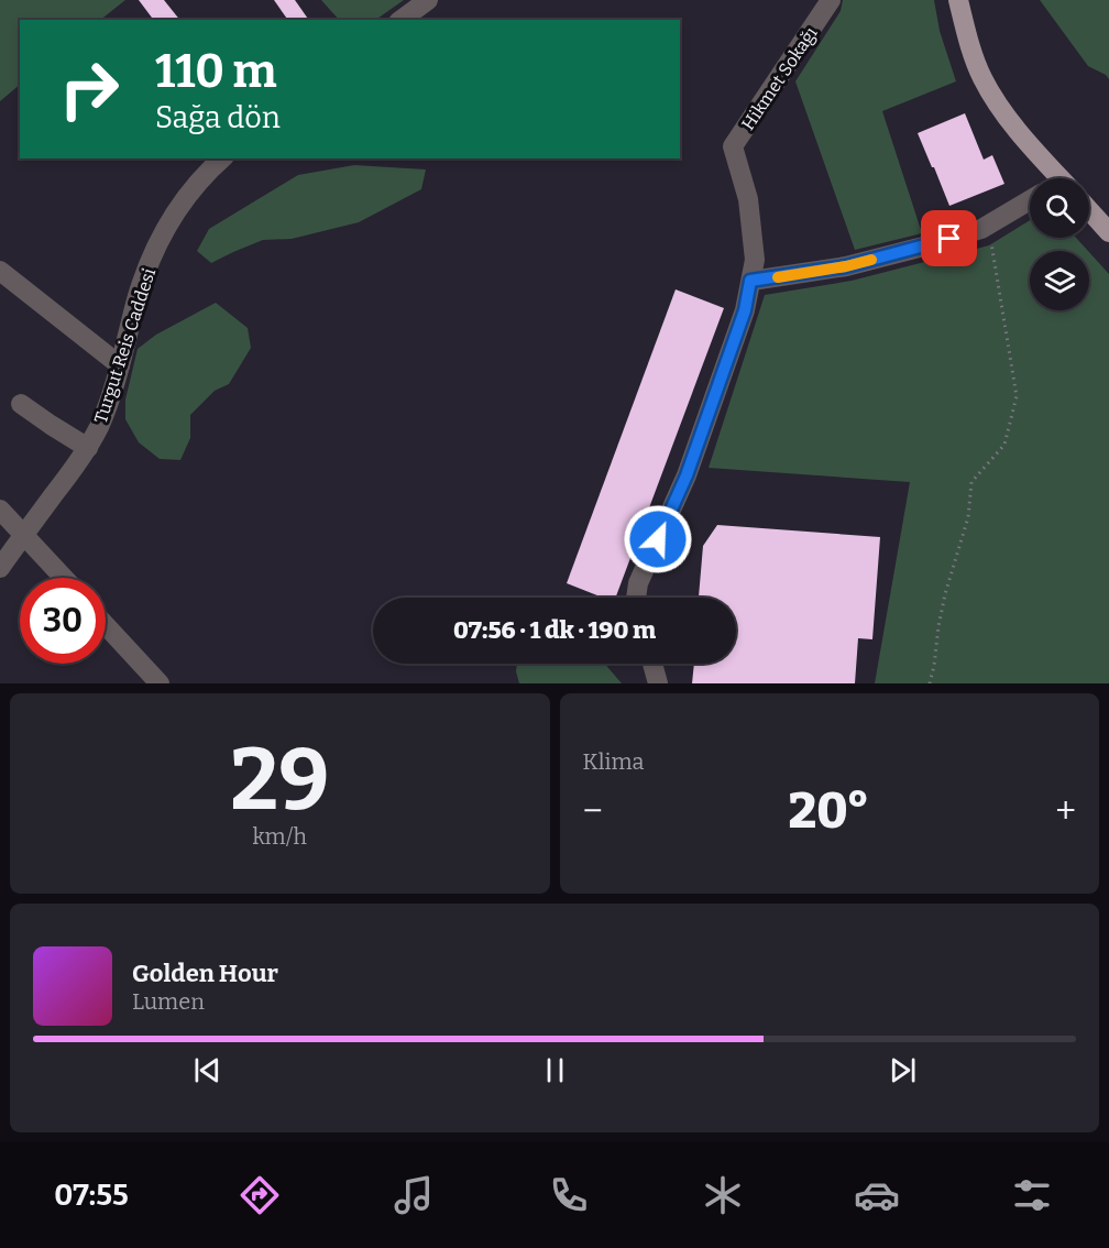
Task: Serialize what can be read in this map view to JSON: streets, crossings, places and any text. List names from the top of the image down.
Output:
{
  "streets": {
    "street": ["Hikmet Sokağı", "Turgut Reis Caddesi"]
  },
  "page": {
    "turn": ["110 m", "Sağa dön"],
    "limit": "30",
    "trip": "07:56 · 1 dk · 190 m",
    "tile": [
      ["29", "km/h"],
      "Klima"
    ],
    "heat": ["−", "20°", "+"],
    "song": ["Golden Hour", "Lumen"],
    "tabs": "07:55"
  }
}
